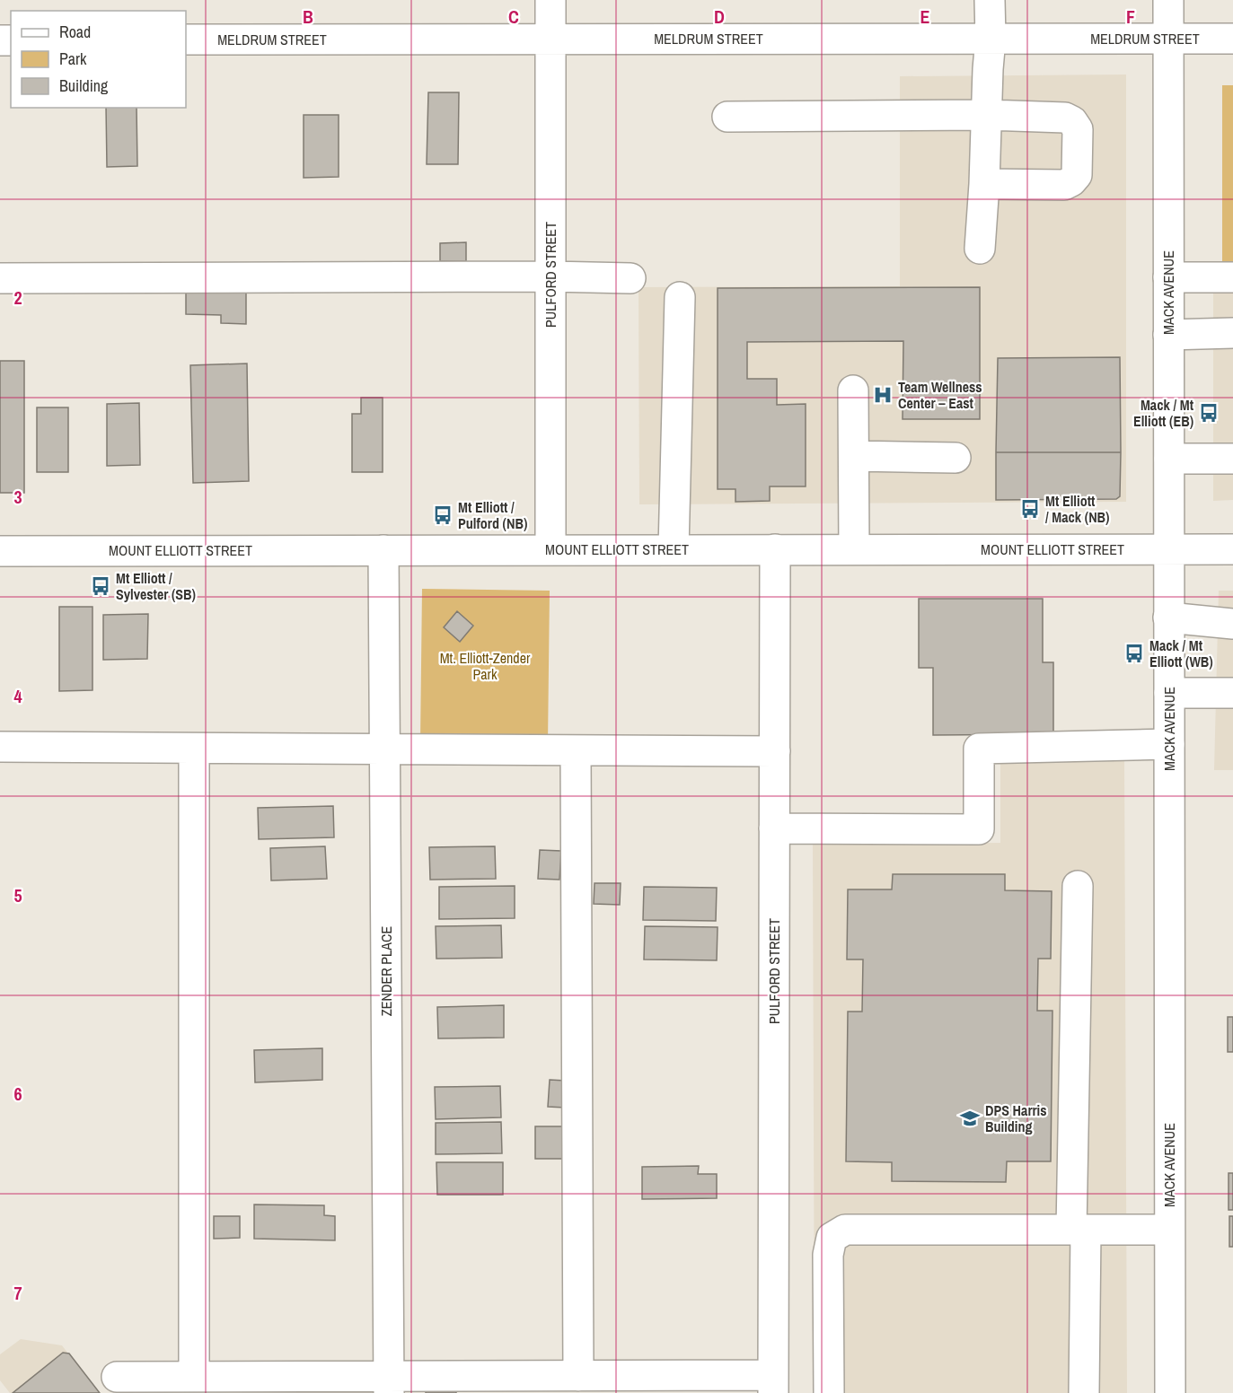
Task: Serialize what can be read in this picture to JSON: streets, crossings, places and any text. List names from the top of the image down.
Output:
{
  "streets": {
    "street": [
      "MELDRUM STREET",
      "PULFORD STREET",
      "MACK AVENUE",
      "MOUNT ELLIOTT STREET",
      "ZENDER PLACE"
    ]
  },
  "crossings": [
    ["MELDRUM STREET", "PULFORD STREET"],
    ["MELDRUM STREET", "MACK AVENUE"],
    ["PULFORD STREET", "MOUNT ELLIOTT STREET"],
    ["MACK AVENUE", "MOUNT ELLIOTT STREET"],
    ["MOUNT ELLIOTT STREET", "ZENDER PLACE"]
  ],
  "parks": ["Mt. Elliott-Zender Park"],
  "places": {
    "hospital": ["Team Wellness Center – East"],
    "bus stop": [
      "Mack / Mt Elliott (EB)",
      "Mt Elliott / Mack (NB)",
      "Mt Elliott / Pulford (NB)",
      "Mt Elliott / Sylvester (SB)",
      "Mack / Mt Elliott (WB)"
    ],
    "school or university": ["DPS Harris Building"]
  },
  "legend": ["Road", "Park", "Building"],
  "grid": {
    "columns": [
      "B",
      "C",
      "D",
      "E",
      "F"
    ],
    "rows": [
      "2",
      "3",
      "4",
      "5",
      "6",
      "7"
    ]
  }
}
